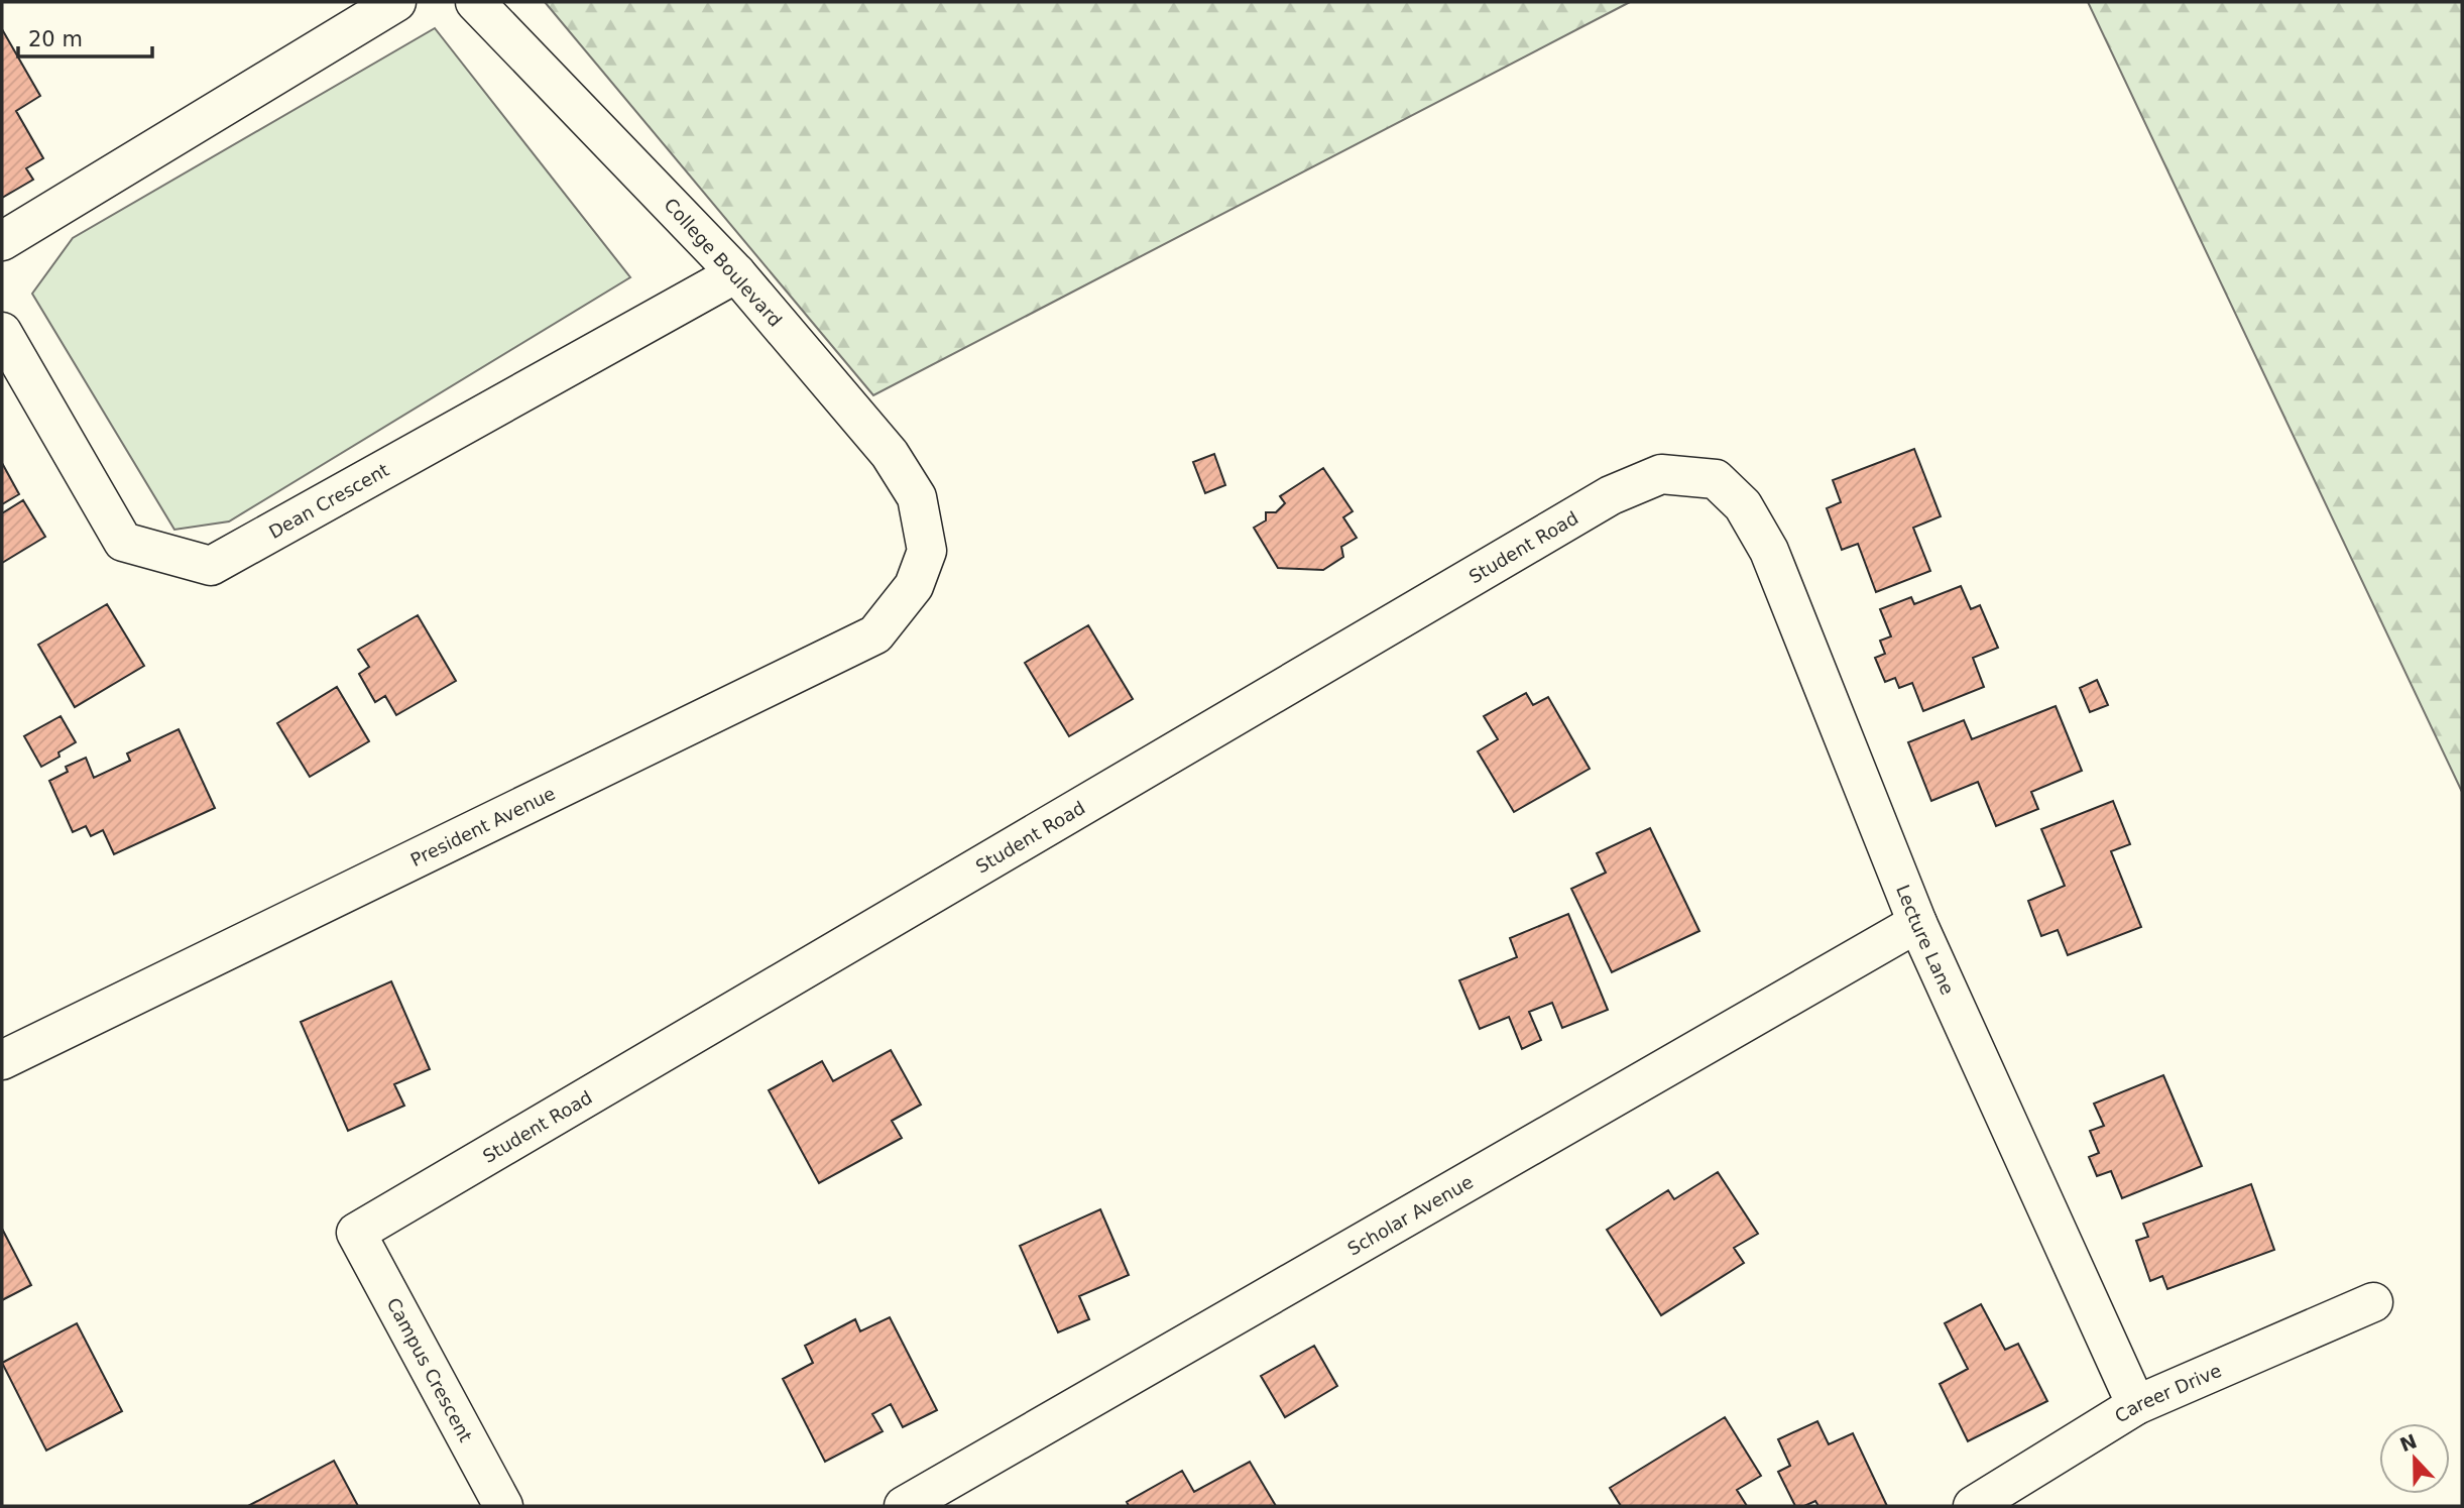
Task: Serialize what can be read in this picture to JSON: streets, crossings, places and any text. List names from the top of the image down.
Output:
{
  "streets": {
    "street": [
      "College Boulevard",
      "Dean Crescent",
      "Student Road",
      "President Avenue",
      "Lecture Lane",
      "Scholar Avenue",
      "Campus Crescent",
      "Career Drive"
    ]
  },
  "crossings": [
    ["College Boulevard", "Dean Crescent"],
    ["College Boulevard", "President Avenue"],
    ["Student Road", "Lecture Lane"],
    ["Student Road", "Campus Crescent"],
    ["Lecture Lane", "Scholar Avenue"],
    ["Lecture Lane", "Career Drive"]
  ],
  "scale_bar": "20 m",
  "north": "top"
}
